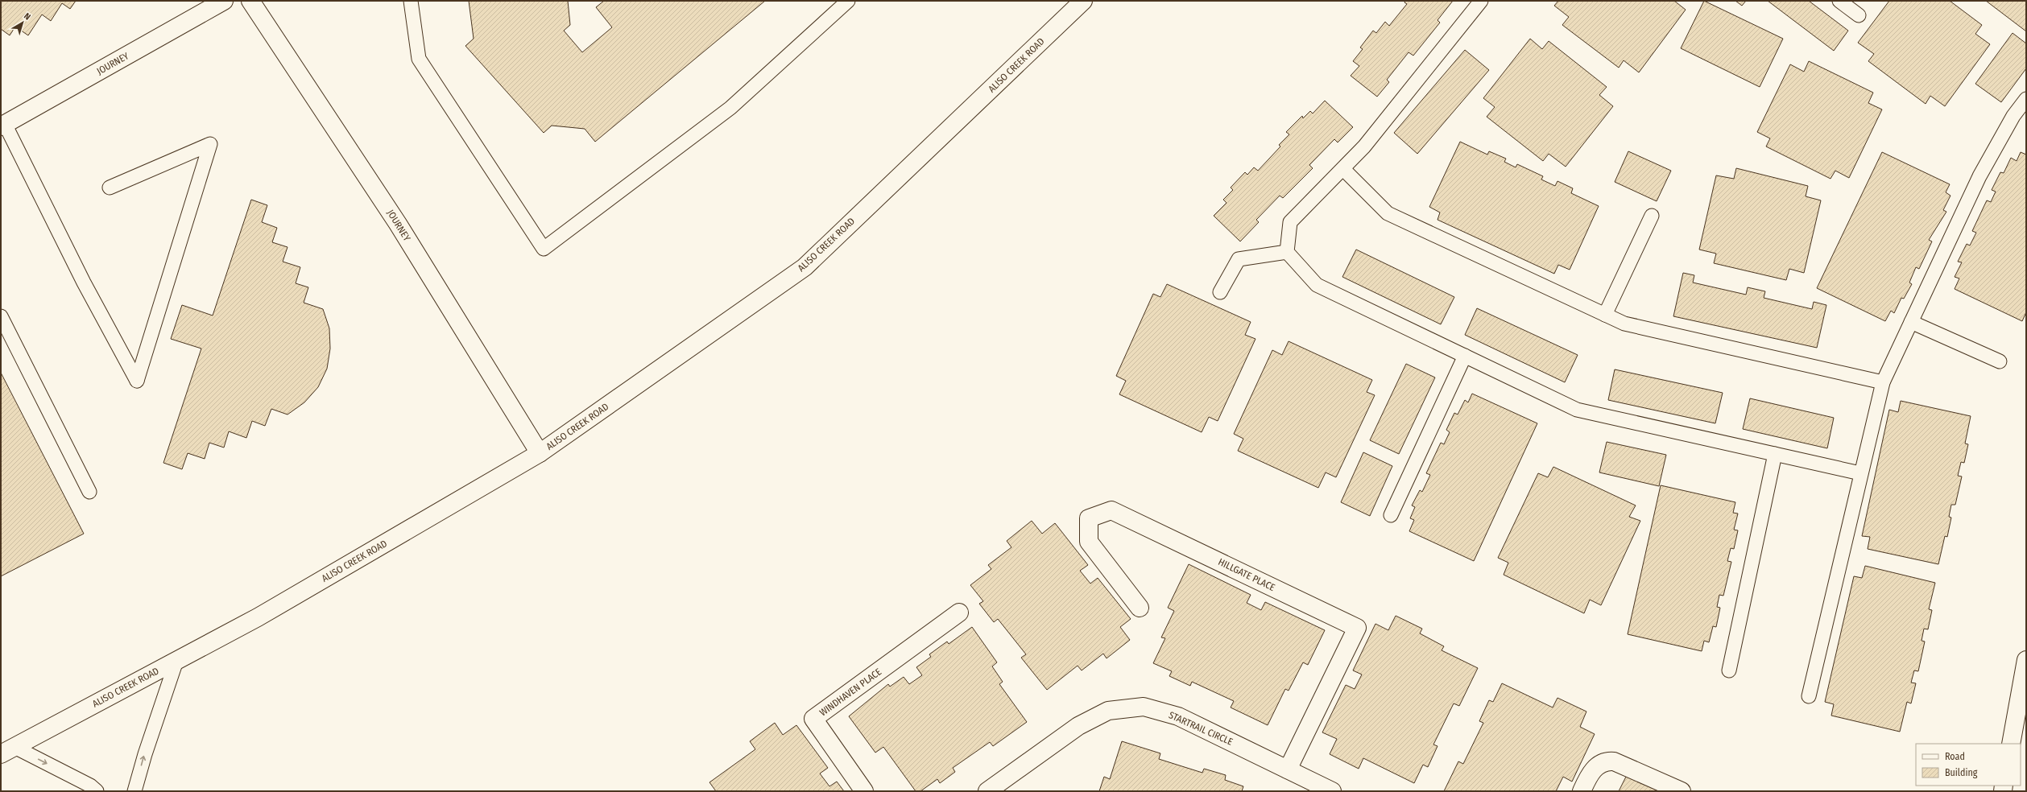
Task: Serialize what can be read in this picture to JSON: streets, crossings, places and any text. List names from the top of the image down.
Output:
{
  "streets": {
    "street": [
      "JOURNEY",
      "ALISO CREEK ROAD",
      "HILLGATE PLACE",
      "WINDHAVEN PLACE",
      "STARTRAIL CIRCLE"
    ]
  },
  "crossings": [
    ["JOURNEY", "ALISO CREEK ROAD"],
    ["HILLGATE PLACE", "STARTRAIL CIRCLE"]
  ],
  "legend": ["Road", "Building"],
  "north": "top right"
}
